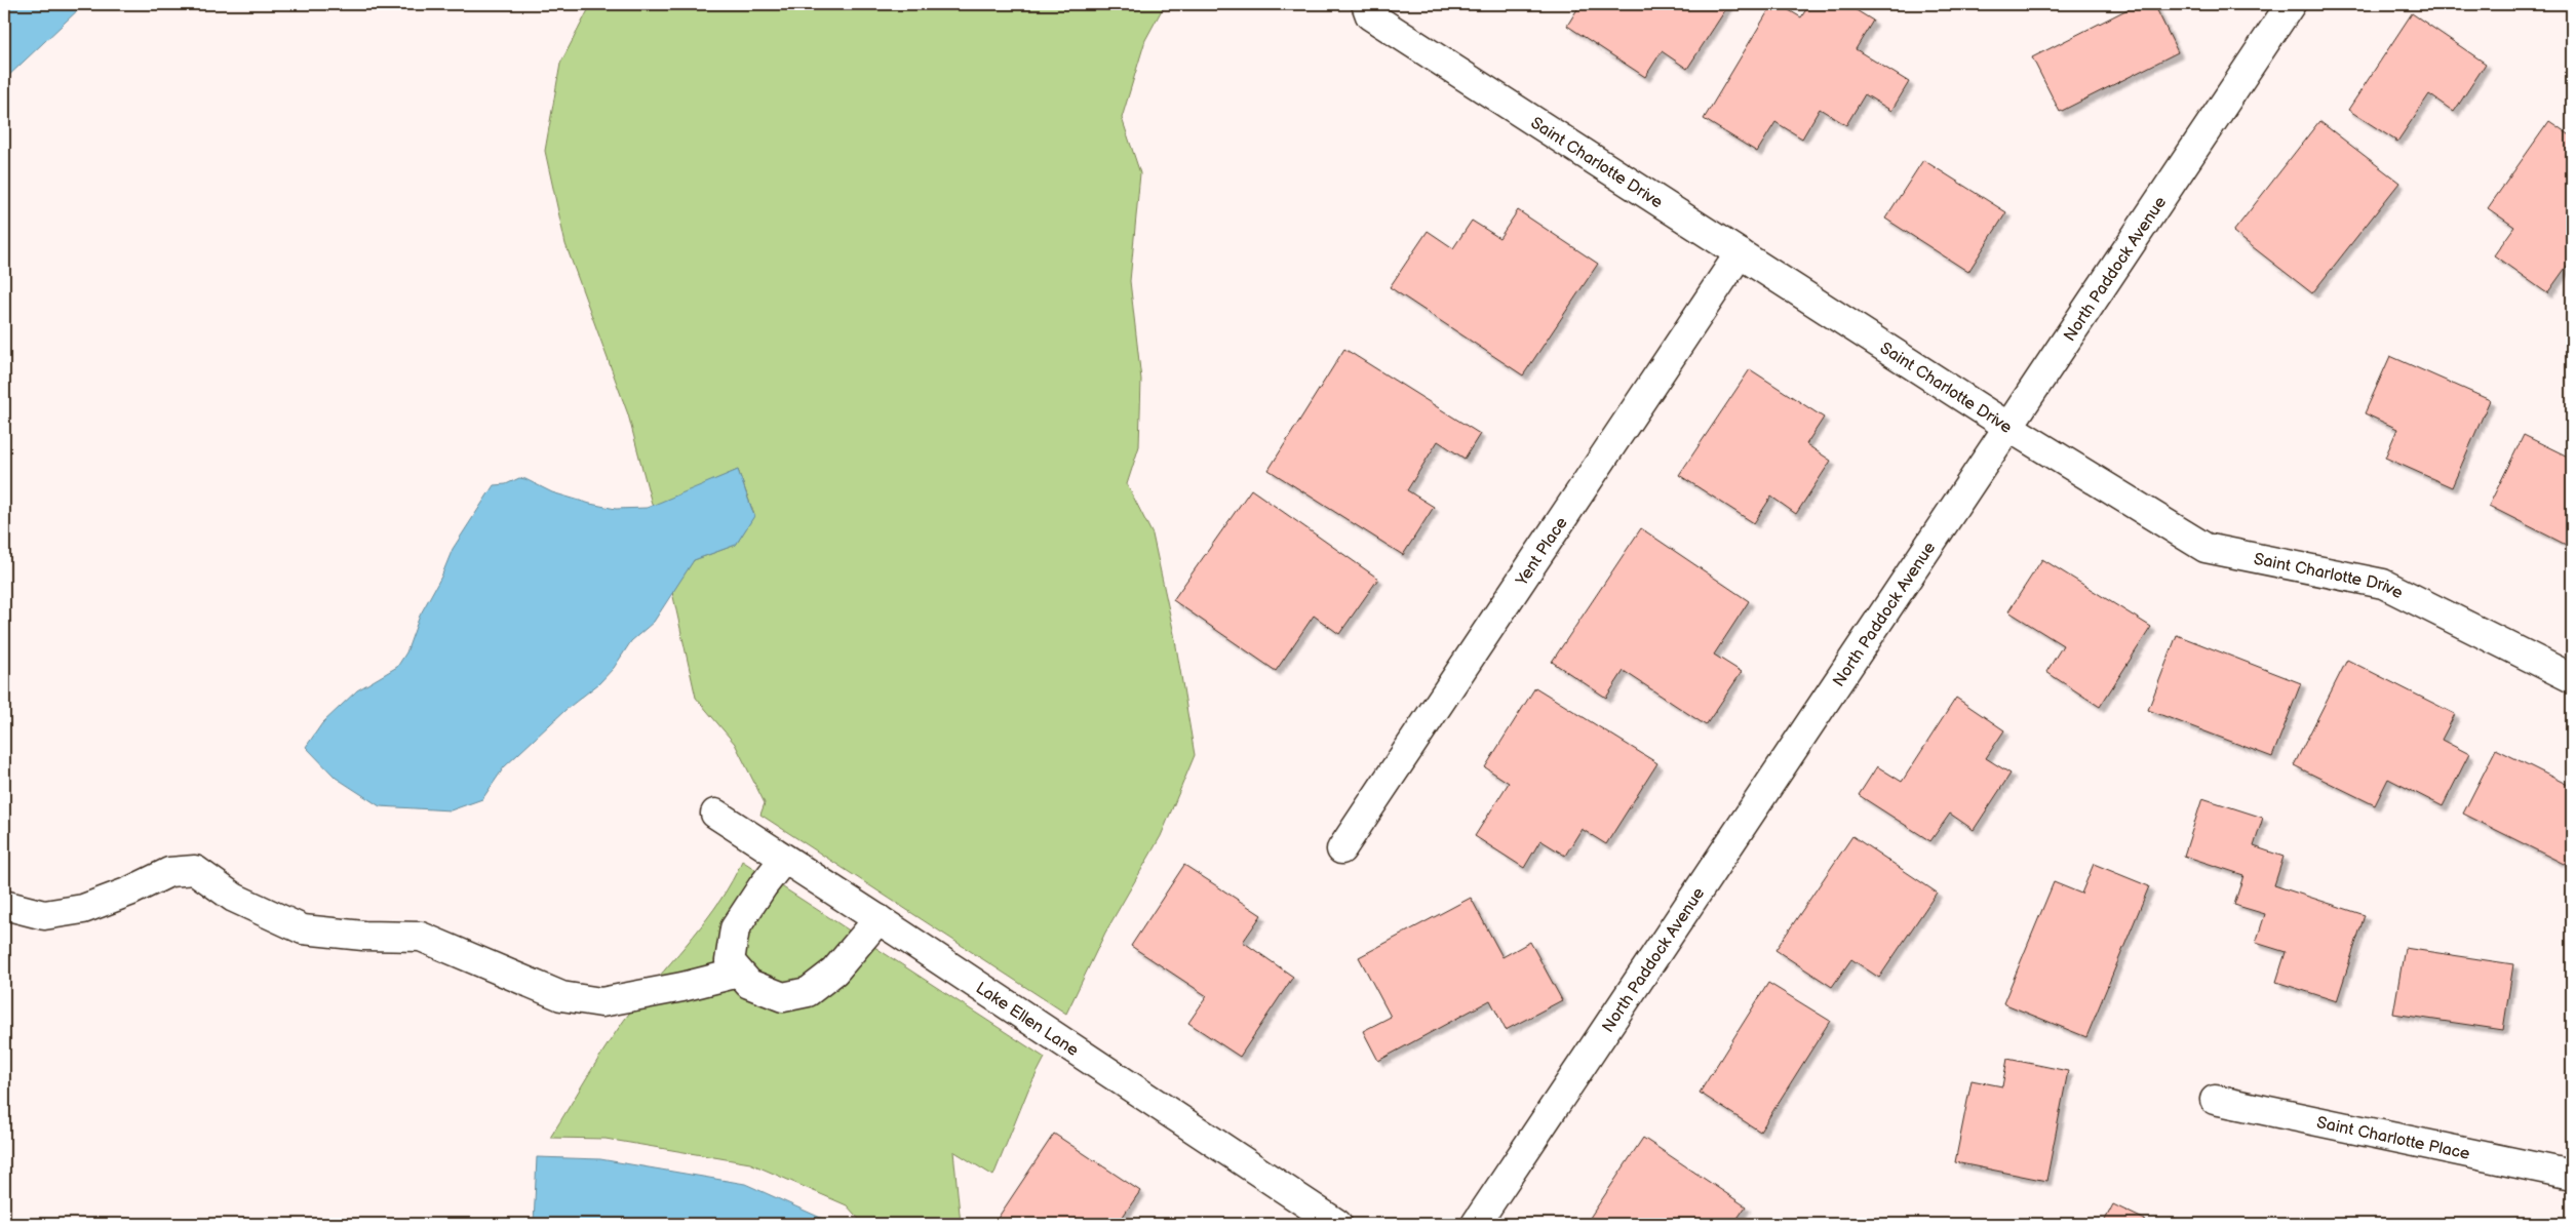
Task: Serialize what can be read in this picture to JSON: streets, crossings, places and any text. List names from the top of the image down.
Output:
{
  "streets": {
    "street": [
      "Saint Charlotte Drive",
      "North Paddock Avenue",
      "Yent Place",
      "Lake Ellen Lane",
      "Saint Charlotte Place"
    ]
  },
  "crossings": [
    ["Saint Charlotte Drive", "North Paddock Avenue"],
    ["Saint Charlotte Drive", "Yent Place"]
  ]
}
